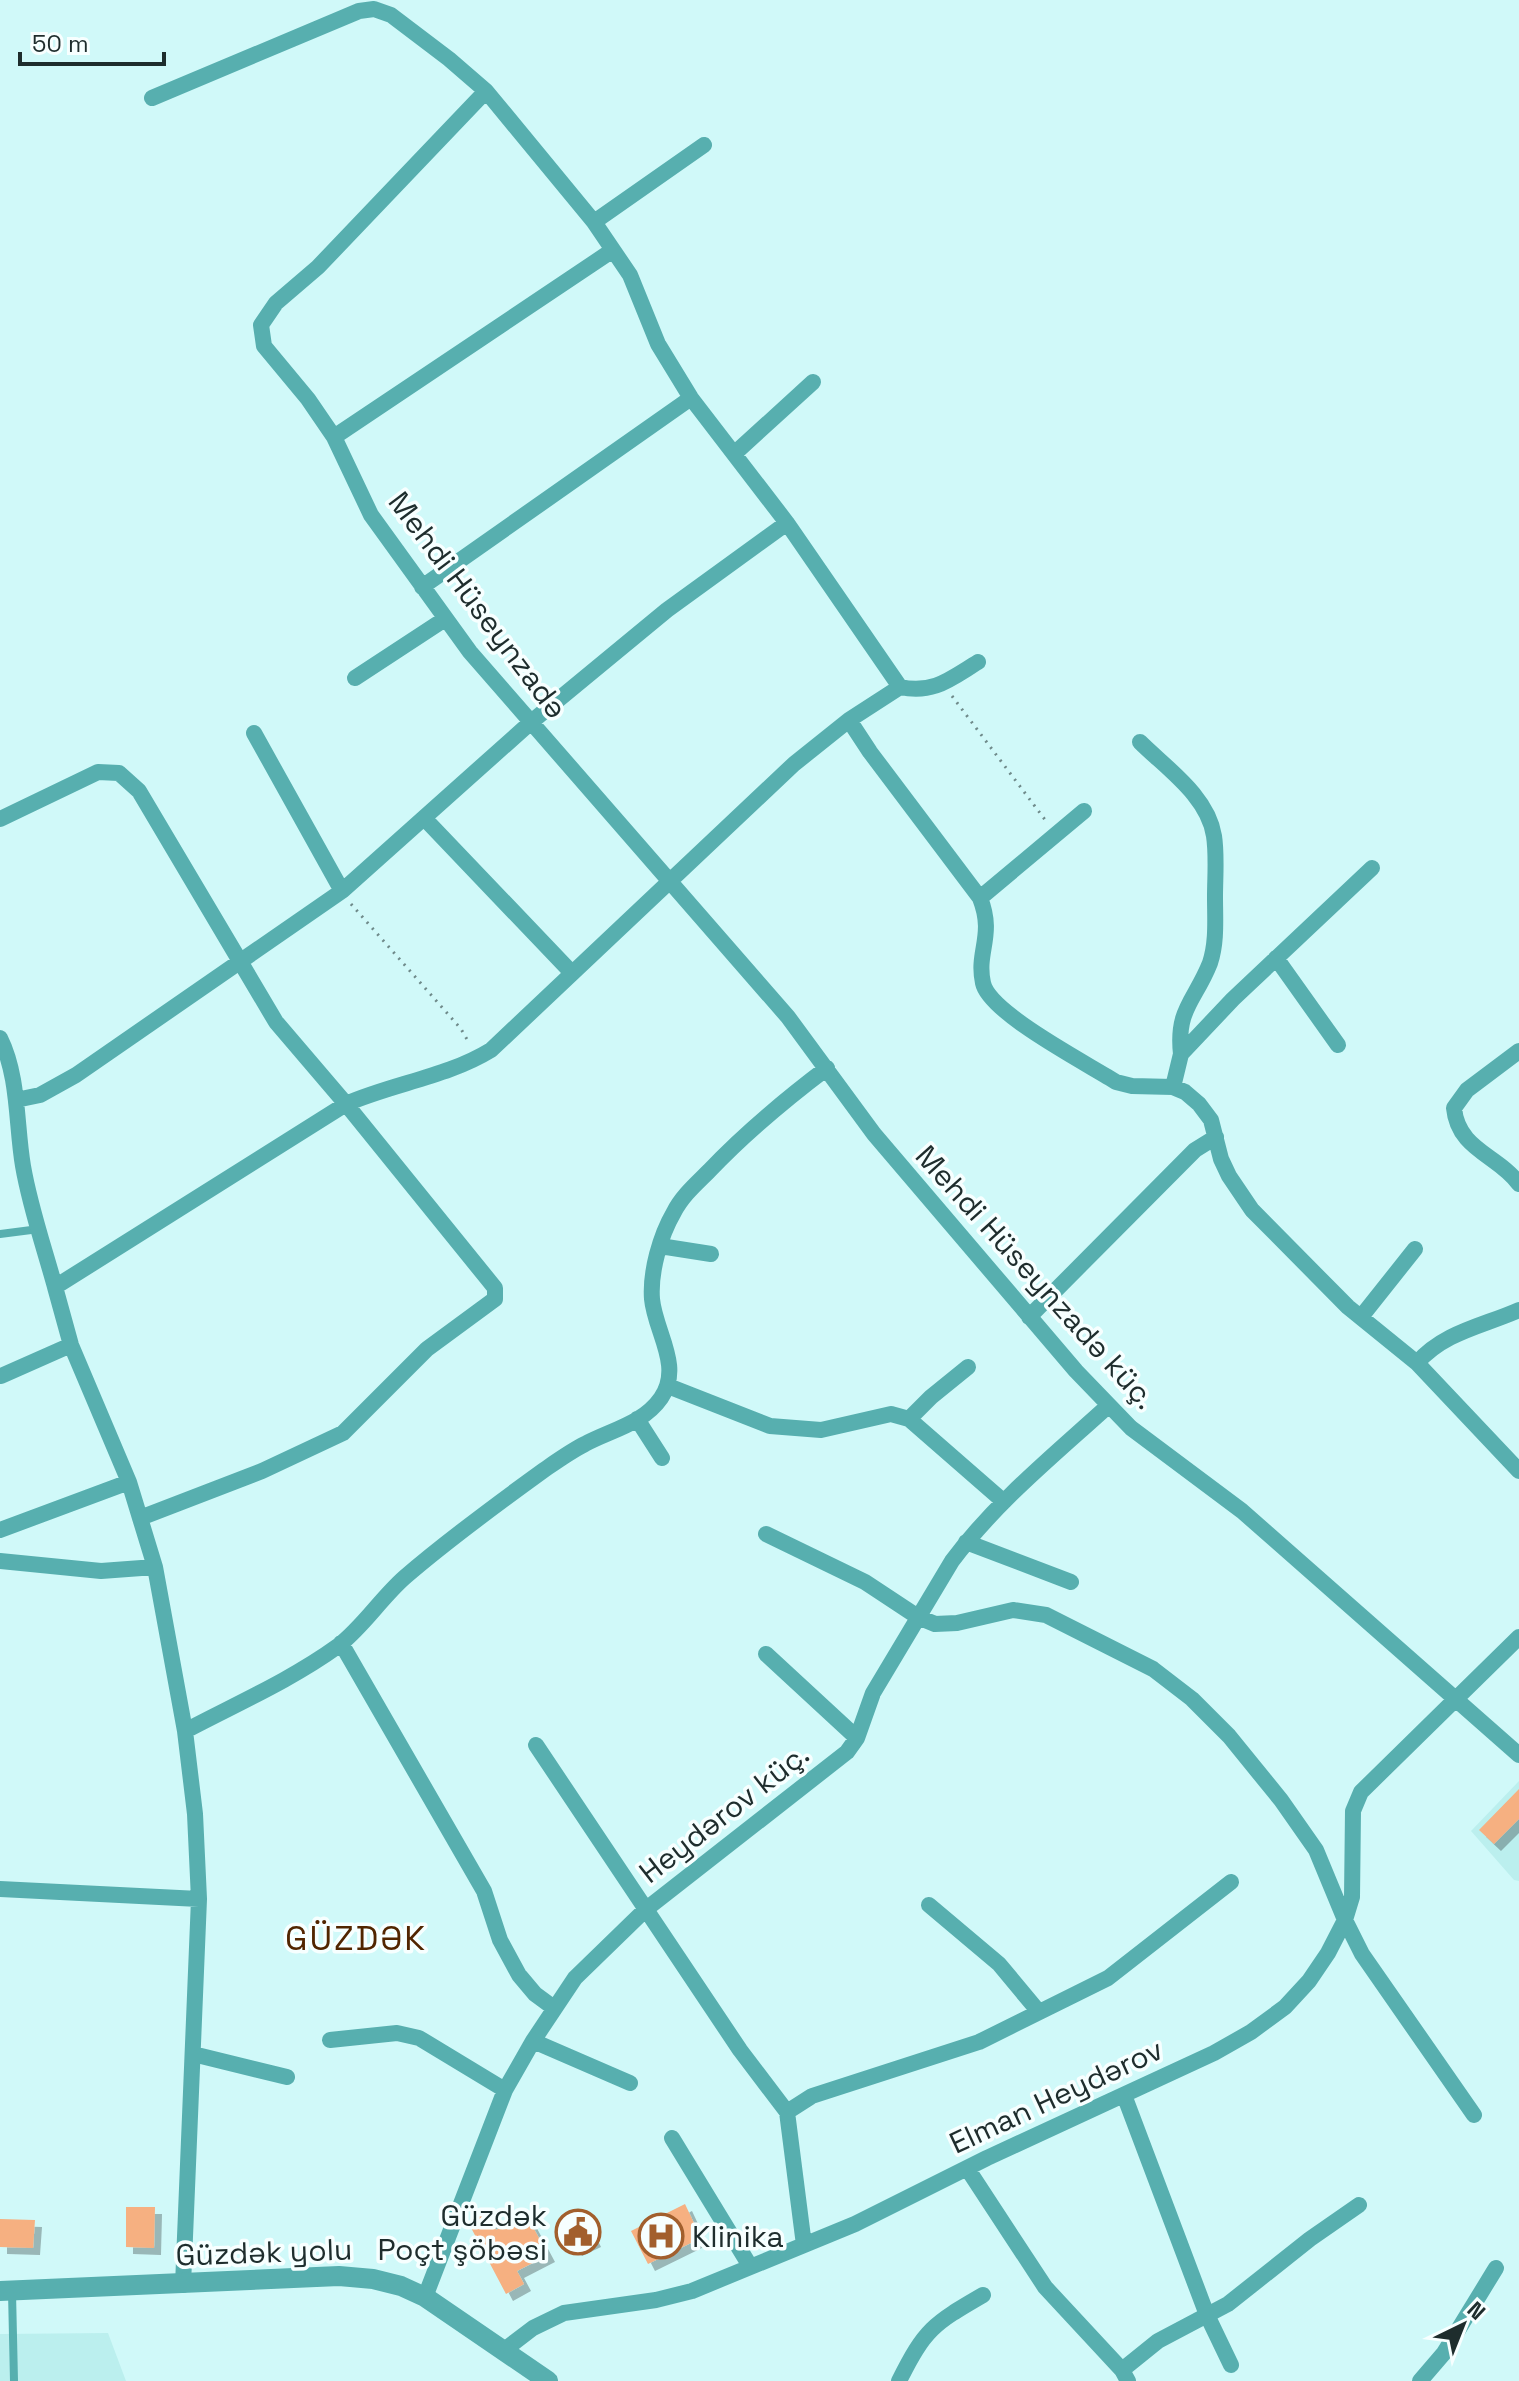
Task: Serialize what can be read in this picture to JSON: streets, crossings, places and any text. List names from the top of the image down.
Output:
{
  "streets": {
    "street": [
      "Mehdi Hüseynzadə",
      "Mehdi Hüseynzadə küç.",
      "Heydərov küç.",
      "Elman Heydərov",
      "Güzdək yolu"
    ]
  },
  "crossings": [
    ["Mehdi Hüseynzadə", "Mehdi Hüseynzadə küç."],
    ["Mehdi Hüseynzadə küç.", "Heydərov küç."],
    ["Mehdi Hüseynzadə küç.", "Elman Heydərov"],
    ["Heydərov küç.", "Güzdək yolu"],
    ["Elman Heydərov", "Güzdək yolu"]
  ],
  "districts": ["GÜZDƏK"],
  "places": {
    "public building": ["Güzdək Poçt şöbəsi"],
    "hospital": ["Klinika"]
  },
  "scale_bar": "50 m",
  "north": "top right"
}
